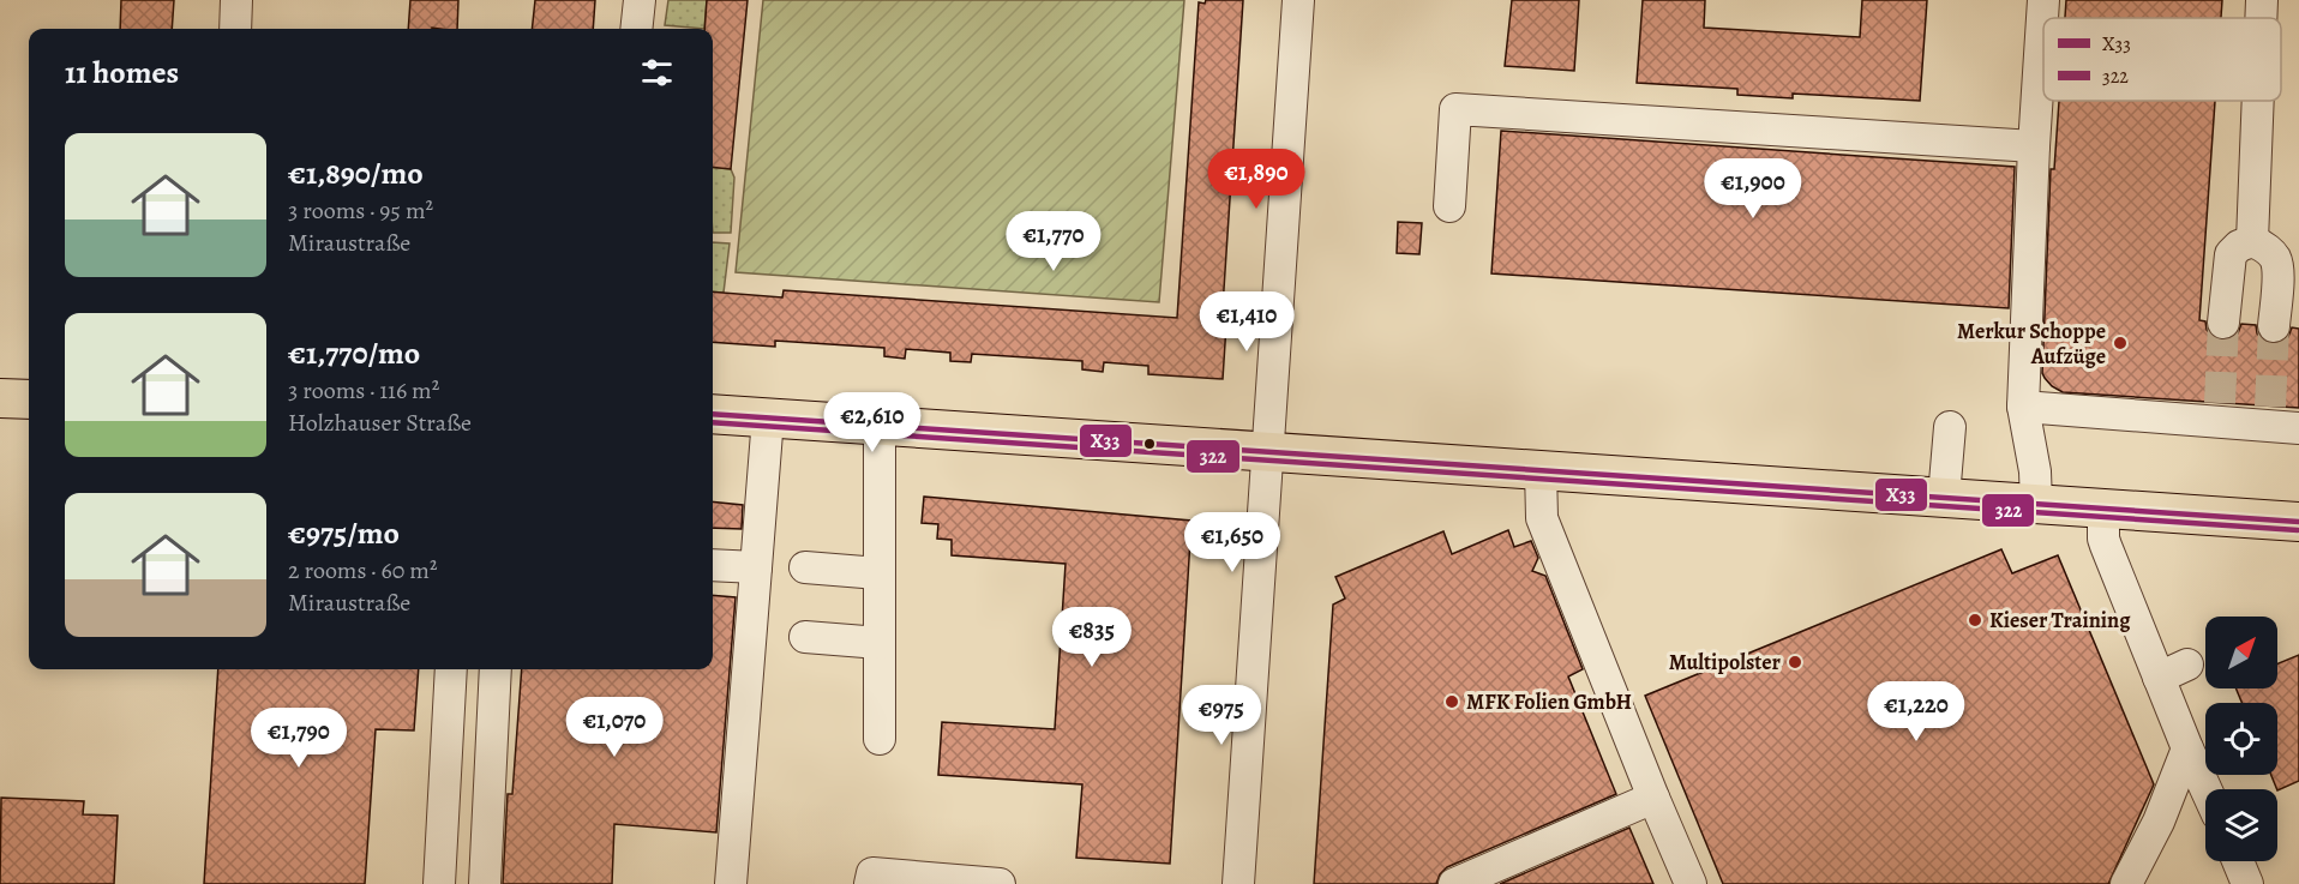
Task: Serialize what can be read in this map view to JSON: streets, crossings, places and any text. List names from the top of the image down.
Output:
{
  "places": [
    "Merkur Schoppe Aufzüge",
    "Kieser Training",
    "Multipolster",
    "MFK Folien GmbH"
  ],
  "lines": ["transit line X33", "transit line 322"],
  "legend": ["X33", "322"],
  "north": "top right",
  "page": {
    "heading": "11 homes",
    "list": [
      {
        "name": "€1,890/mo",
        "note": "3 rooms · 95 m² · Miraustraße"
      },
      {
        "name": "€1,770/mo",
        "note": "3 rooms · 116 m² · Holzhauser Straße"
      },
      {
        "name": "€975/mo",
        "note": "2 rooms · 60 m² · Miraustraße"
      }
    ],
    "price": [
      "€1,890",
      "€1,900",
      "€1,770",
      "€1,410",
      "€2,610",
      "€1,650",
      "€835",
      "€1,220",
      "€975",
      "€1,070",
      "€1,790"
    ]
  }
}
